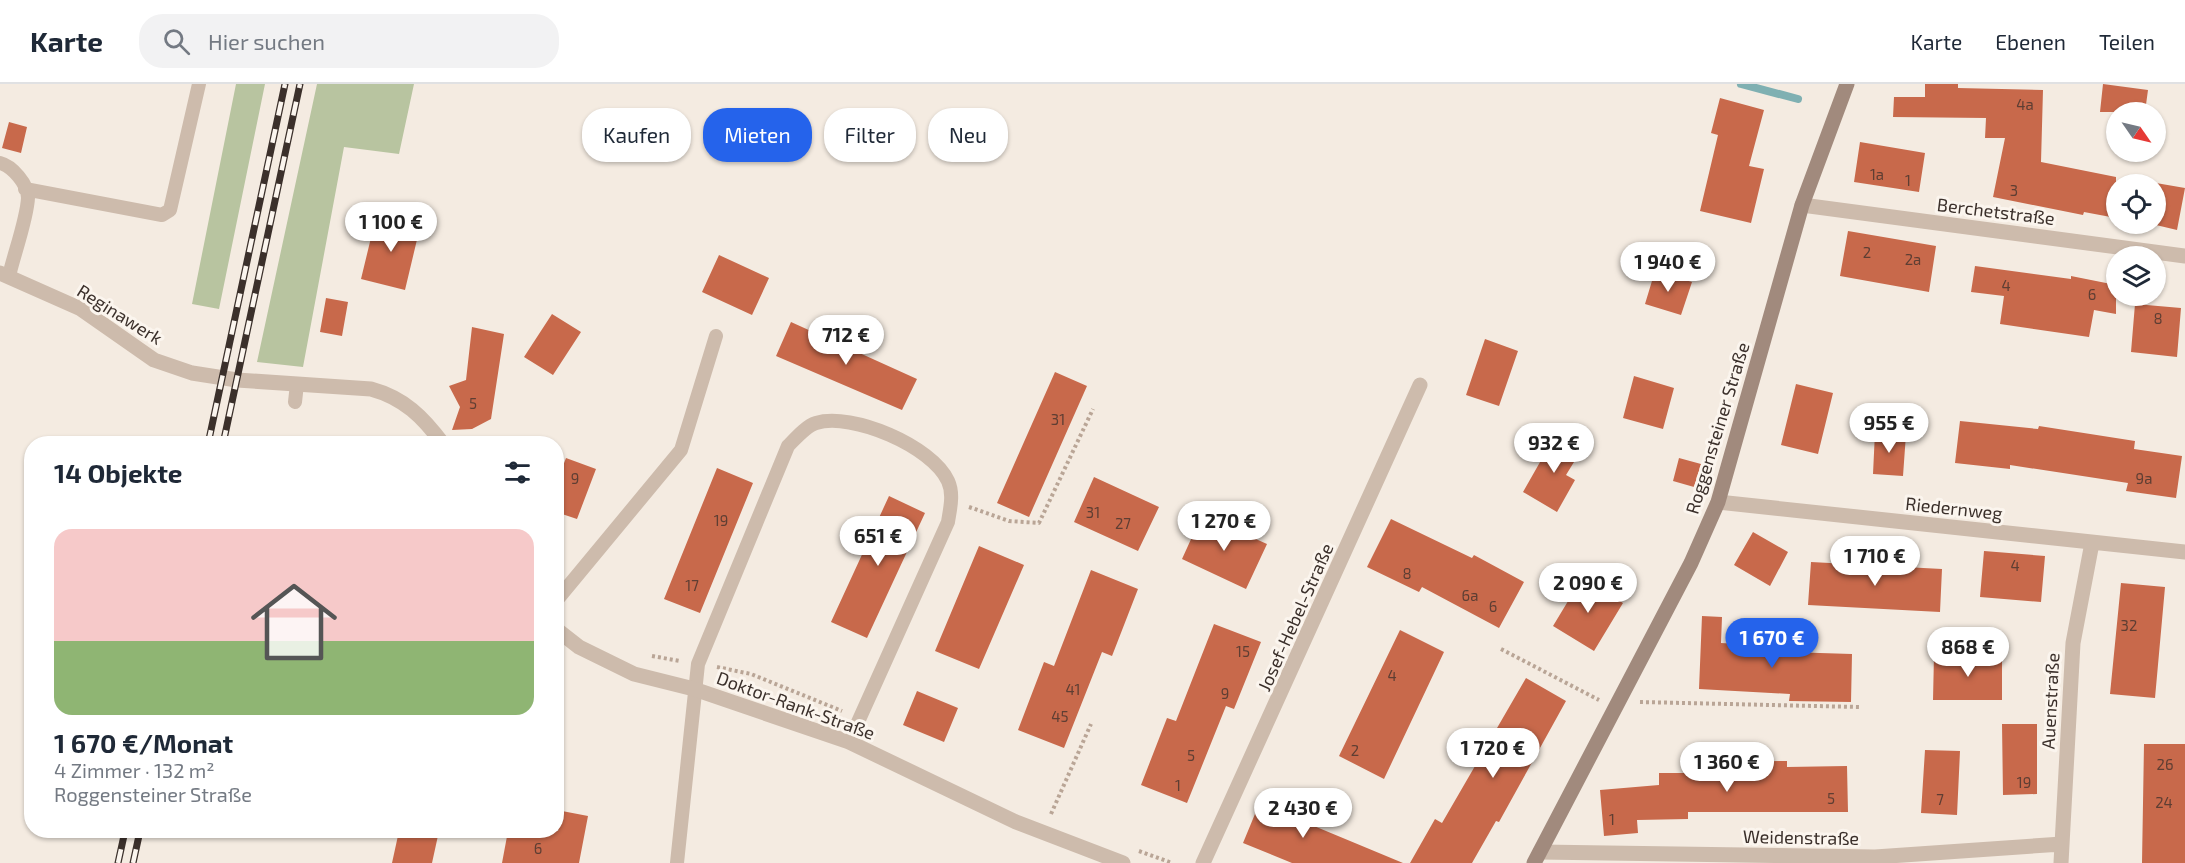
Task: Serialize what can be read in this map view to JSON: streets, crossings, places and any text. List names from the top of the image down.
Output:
{
  "streets": {
    "street": [
      "Berchetstraße",
      "Reginawerk",
      "Roggensteiner Straße",
      "Riedernweg",
      "Josef-Hebel-Straße",
      "Auenstraße",
      "Doktor-Rank-Straße",
      "Weidenstraße"
    ]
  },
  "crossings": [
    ["Berchetstraße", "Roggensteiner Straße"],
    ["Roggensteiner Straße", "Riedernweg"],
    ["Roggensteiner Straße", "Weidenstraße"],
    ["Riedernweg", "Auenstraße"],
    ["Auenstraße", "Weidenstraße"]
  ],
  "house_numbers": [
    "4a",
    "1a",
    "1",
    "3",
    "2",
    "2a",
    "4",
    "6",
    "8",
    "5",
    "31",
    "9",
    "9a",
    "31",
    "19",
    "27",
    "4",
    "8",
    "17",
    "6a",
    "6",
    "32",
    "15",
    "4",
    "41",
    "9",
    "45",
    "2",
    "5",
    "26",
    "19",
    "1",
    "5",
    "7",
    "24",
    "1",
    "6"
  ],
  "north": "bottom right",
  "page": {
    "header": "Karte",
    "search": "Hier suchen",
    "nav": ["Karte", "Ebenen", "Teilen"],
    "chip": [
      "Kaufen",
      "Mieten",
      "Filter",
      "Neu"
    ],
    "price": [
      "1 100 €",
      "1 940 €",
      "712 €",
      "955 €",
      "932 €",
      "1 270 €",
      "651 €",
      "1 710 €",
      "2 090 €",
      "1 670 €",
      "868 €",
      "1 720 €",
      "1 360 €",
      "2 430 €"
    ],
    "heading": "14 Objekte",
    "list": [
      {
        "name": "1 670 €/Monat",
        "note": "4 Zimmer · 132 m² · Roggensteiner Straße"
      }
    ]
  }
}
